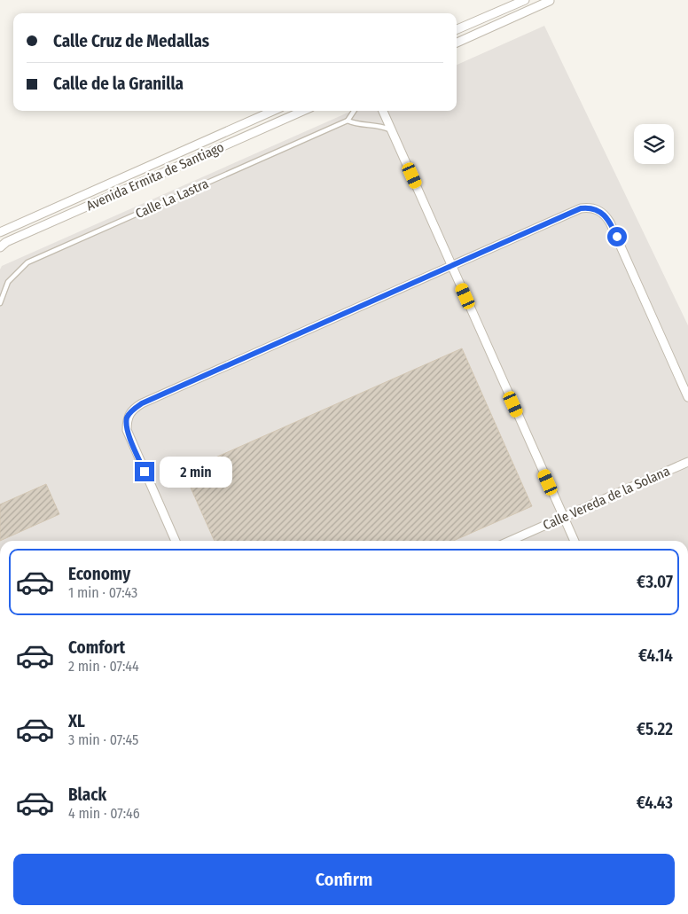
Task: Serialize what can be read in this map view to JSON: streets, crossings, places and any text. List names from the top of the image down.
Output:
{
  "streets": {
    "street": ["Avenida Ermita de Santiago", "Calle Vereda de la Solana"],
    "lane": ["Calle La Lastra"]
  },
  "page": {
    "banner": ["Calle Cruz de Medallas", "Calle de la Granilla"],
    "bubble": "2 min",
    "list": [
      {
        "name": "Economy",
        "note": "1 min · 07:43",
        "value": "€3.07"
      },
      {
        "name": "Comfort",
        "note": "2 min · 07:44",
        "value": "€4.14"
      },
      {
        "name": "XL",
        "note": "3 min · 07:45",
        "value": "€5.22"
      },
      {
        "name": "Black",
        "note": "4 min · 07:46",
        "value": "€4.43"
      }
    ],
    "buttons": "Confirm"
  }
}
